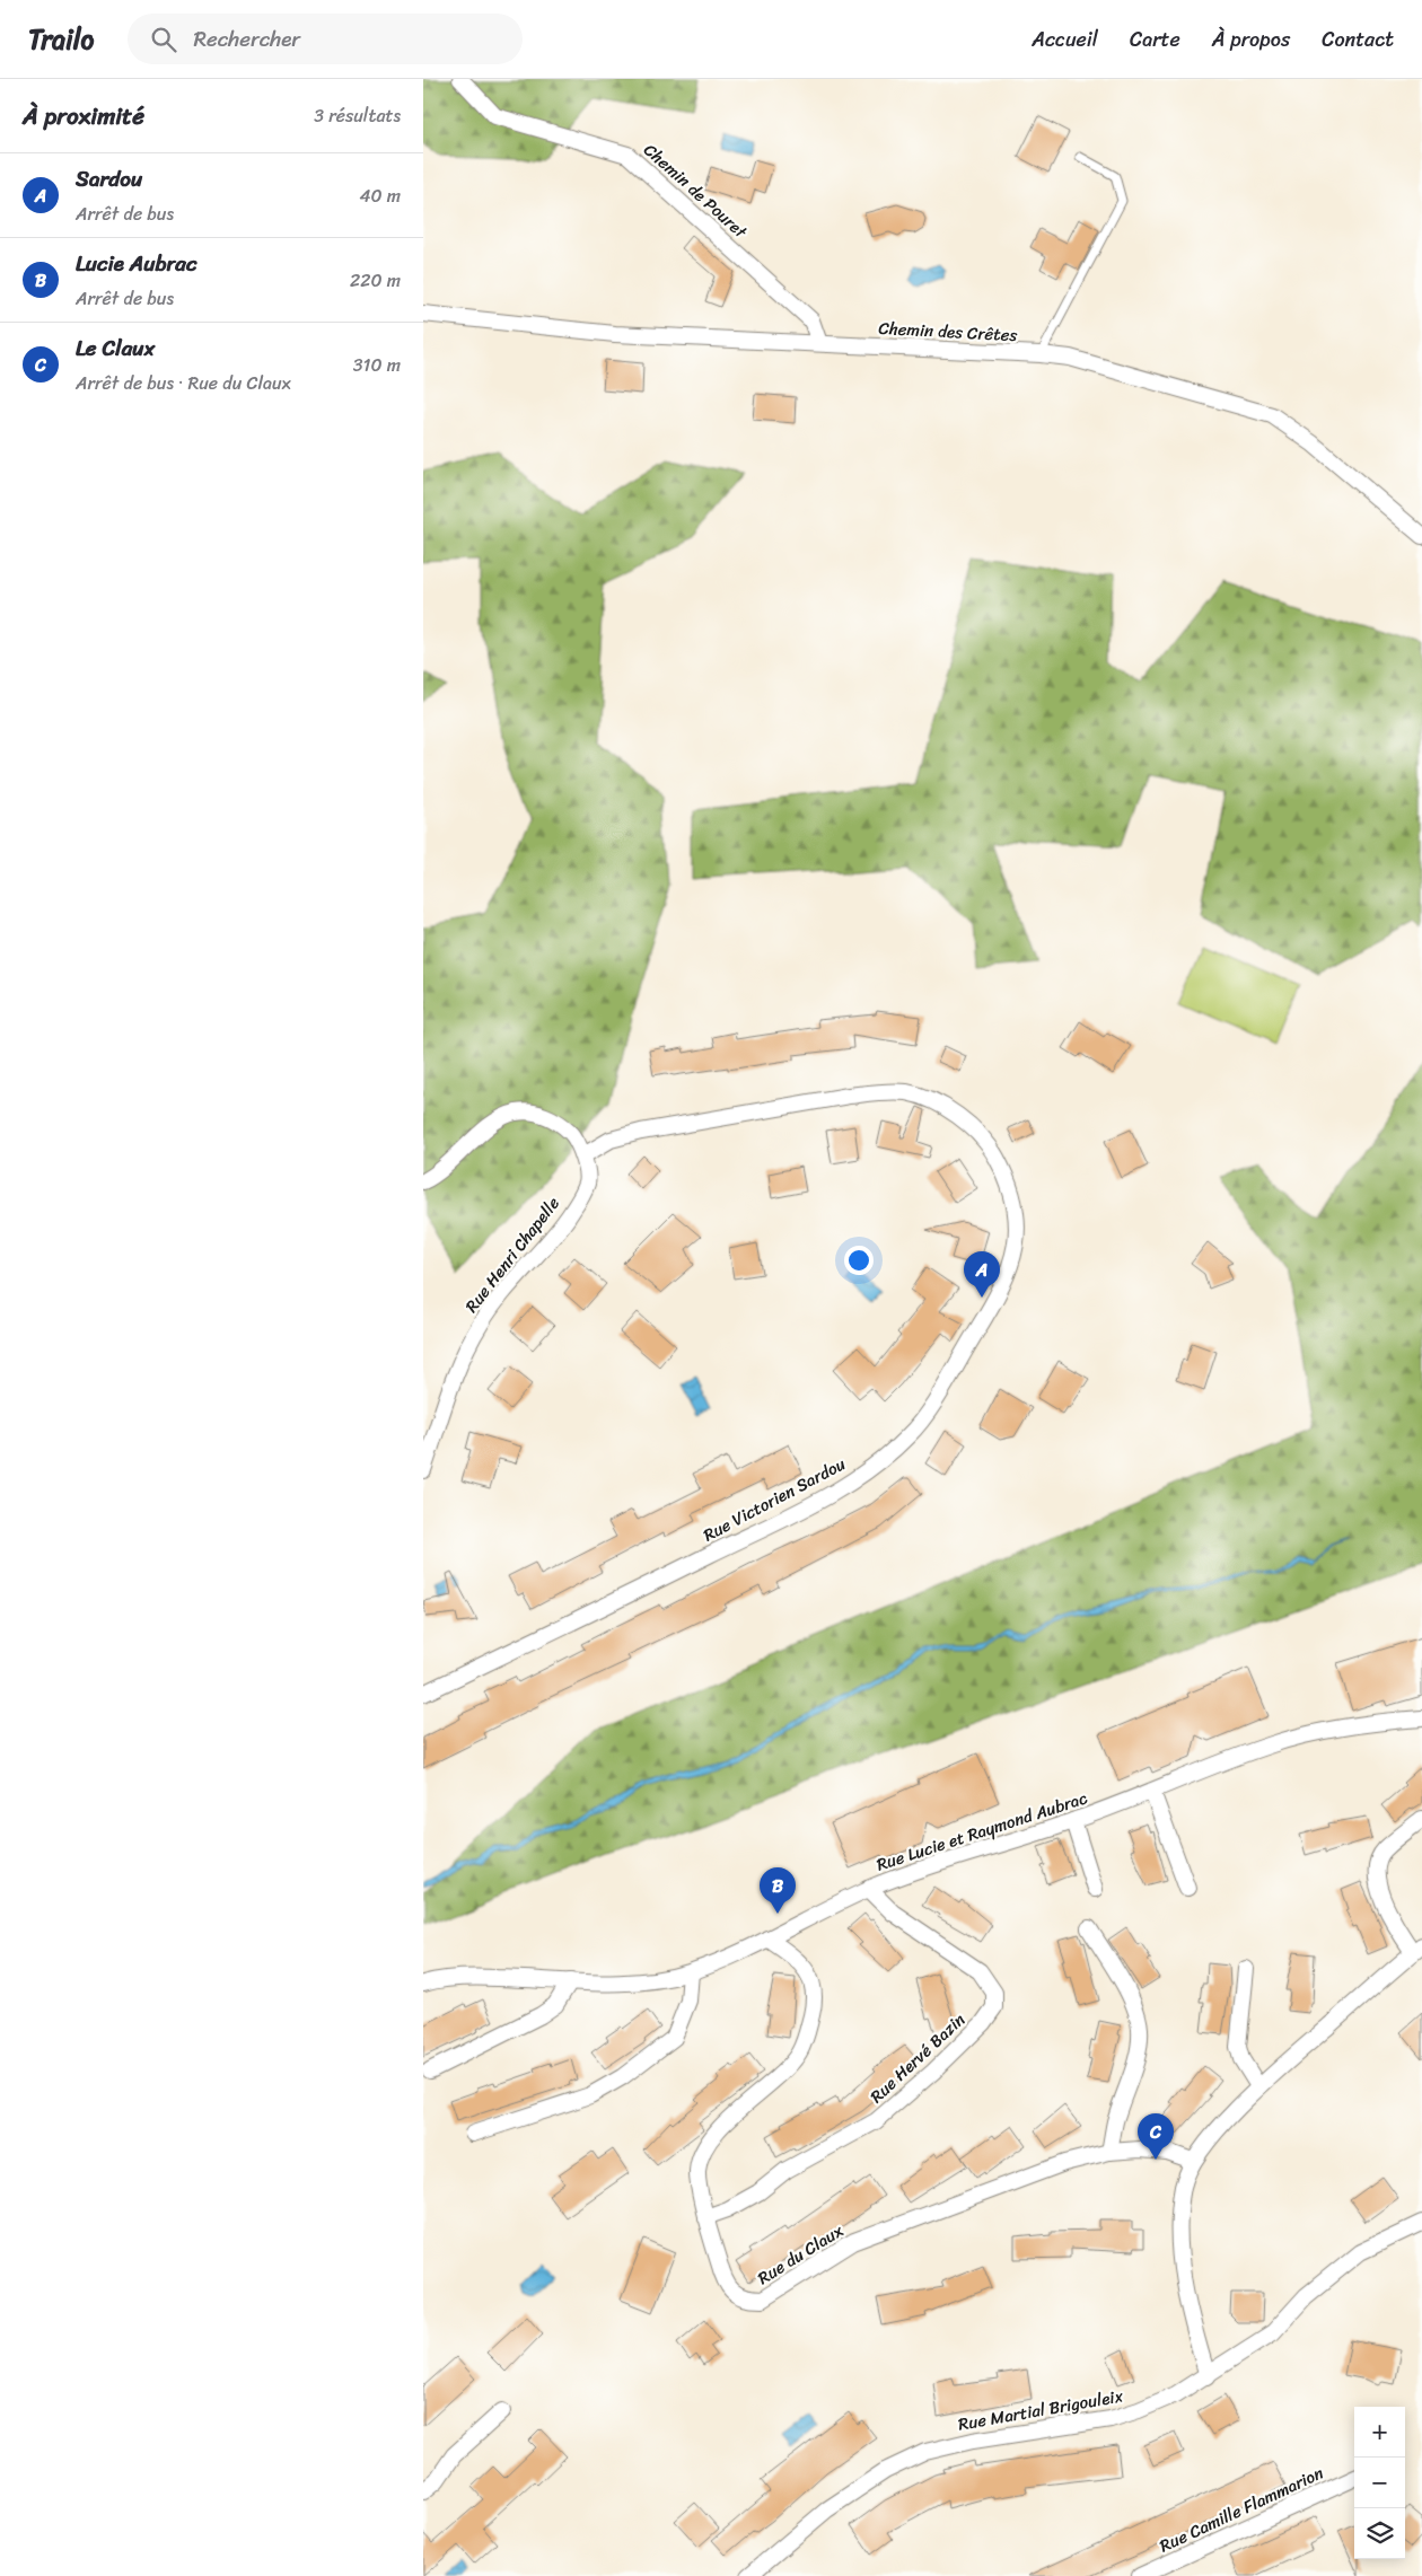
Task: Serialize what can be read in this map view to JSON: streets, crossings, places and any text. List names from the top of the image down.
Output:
{
  "streets": {
    "street": [
      "Chemin de Pouret",
      "Chemin des Crêtes",
      "Rue Henri Chapelle",
      "Rue Victorien Sardou",
      "Rue Lucie et Raymond Aubrac",
      "Rue Hervé Bazin",
      "Rue du Claux",
      "Rue Martial Brigouleix",
      "Rue Camille Flammarion"
    ]
  },
  "crossings": [
    ["Chemin de Pouret", "Chemin des Crêtes"],
    ["Rue Henri Chapelle", "Rue Victorien Sardou"],
    ["Rue Lucie et Raymond Aubrac", "Rue Hervé Bazin"],
    ["Rue Lucie et Raymond Aubrac", "Rue du Claux"],
    ["Rue Hervé Bazin", "Rue du Claux"]
  ],
  "page": {
    "header": "Trailo",
    "search": "Rechercher",
    "nav": [
      "Accueil",
      "Carte",
      "À propos",
      "Contact"
    ],
    "heading": ["À proximité", "3 résultats"],
    "list": [
      {
        "mark": "A",
        "name": "Sardou",
        "note": "Arrêt de bus",
        "value": "40 m"
      },
      {
        "mark": "B",
        "name": "Lucie Aubrac",
        "note": "Arrêt de bus",
        "value": "220 m"
      },
      {
        "mark": "C",
        "name": "Le Claux",
        "note": "Arrêt de bus · Rue du Claux",
        "value": "310 m"
      }
    ],
    "pins": ["A", "B", "C"],
    "map_buttons": ["+", "−"]
  }
}
